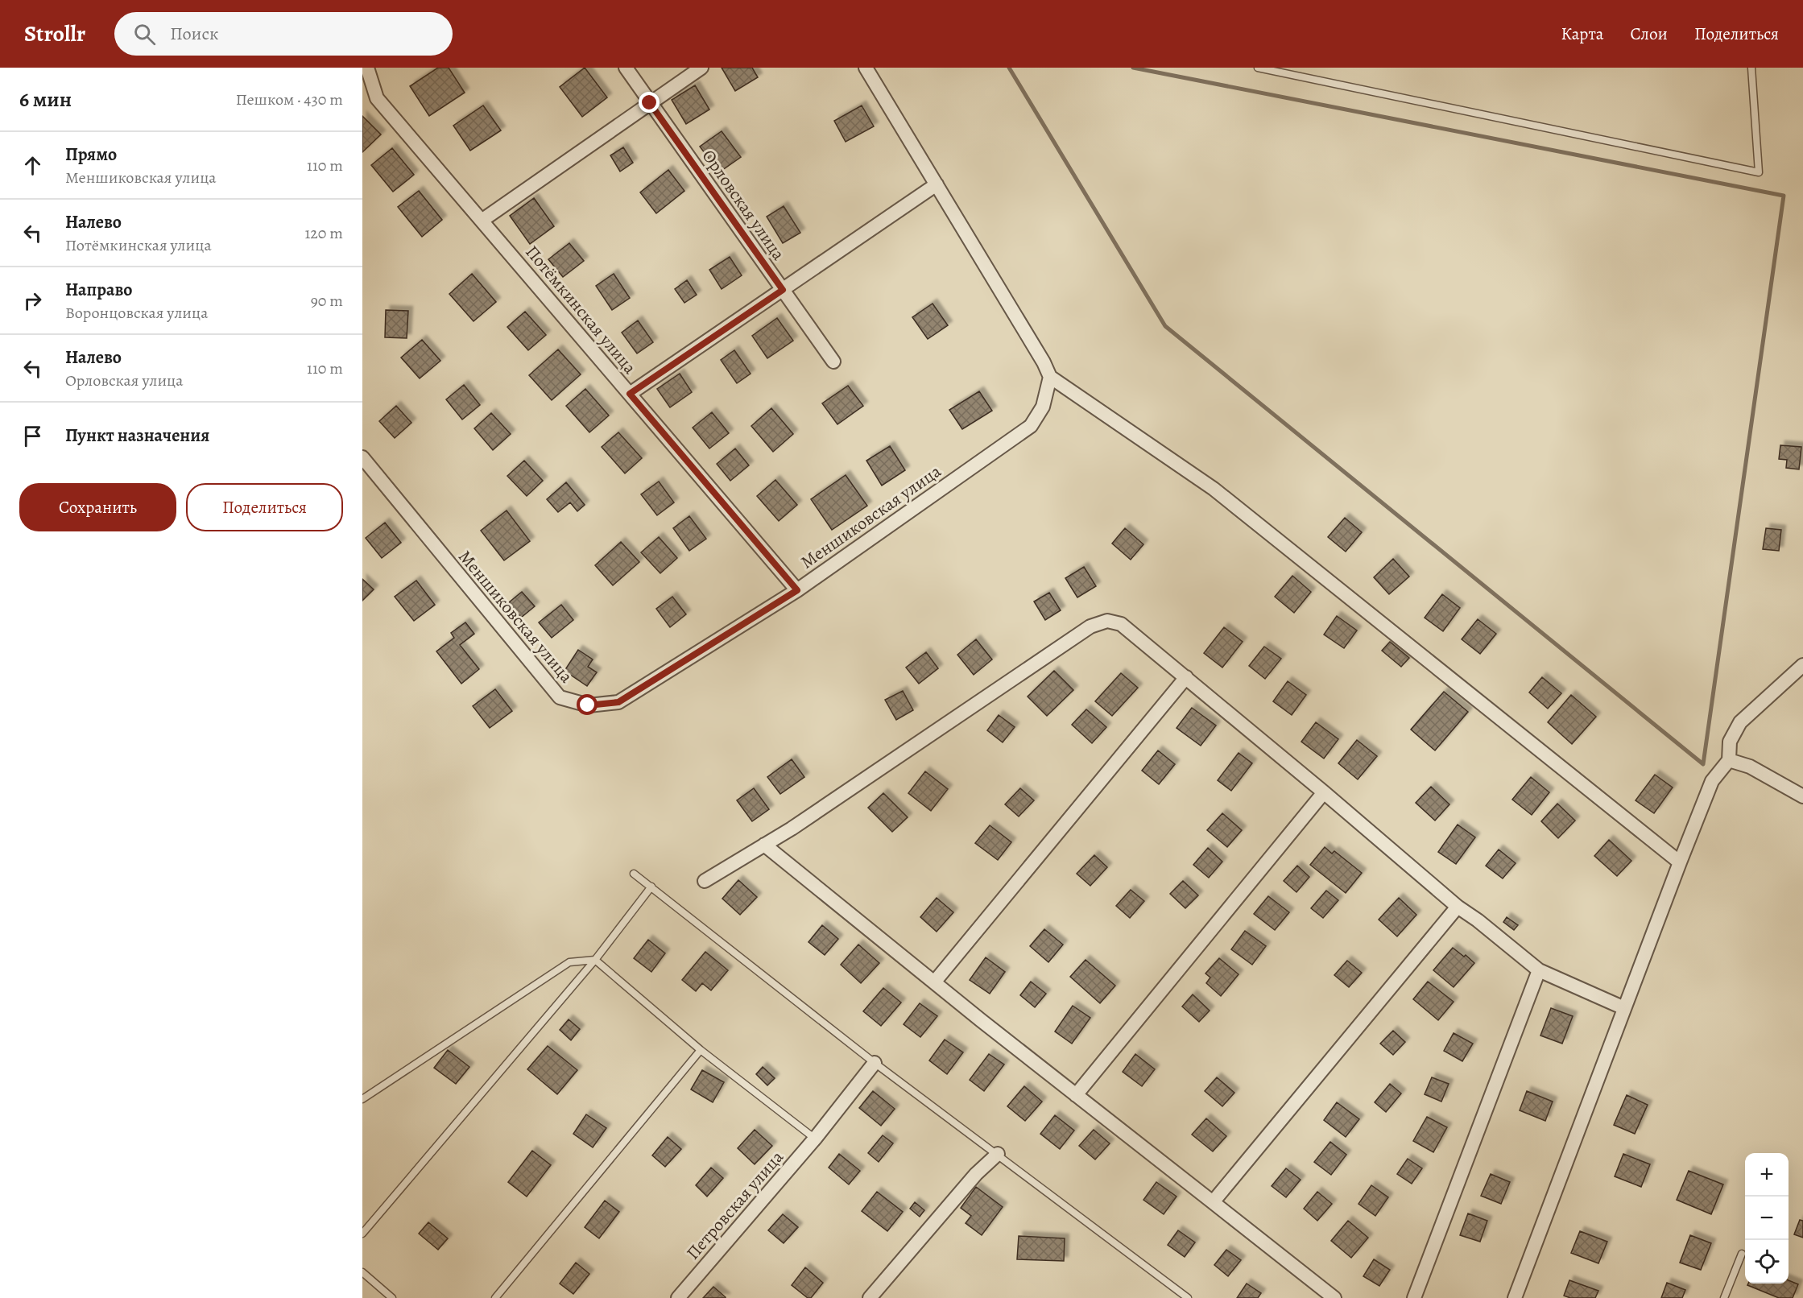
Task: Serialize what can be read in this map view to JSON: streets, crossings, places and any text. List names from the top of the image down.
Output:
{
  "streets": {
    "street": [
      "Орловская улица",
      "Потёмкинская улица",
      "Меншиковская улица",
      "Петровская улица"
    ]
  },
  "crossings": [
    ["Потёмкинская улица", "Меншиковская улица"]
  ],
  "page": {
    "header": "Strollr",
    "search": "Поиск",
    "nav": ["Карта", "Слои", "Поделиться"],
    "heading": ["6 мин", "Пешком · 430 m"],
    "list": [
      ["Прямо", "Меншиковская улица", "110 m"],
      ["Налево", "Потёмкинская улица", "120 m"],
      ["Направо", "Воронцовская улица", "90 m"],
      ["Налево", "Орловская улица", "110 m"],
      "Пункт назначения"
    ],
    "buttons": ["Сохранить", "Поделиться"],
    "map_buttons": ["+", "−"]
  }
}
